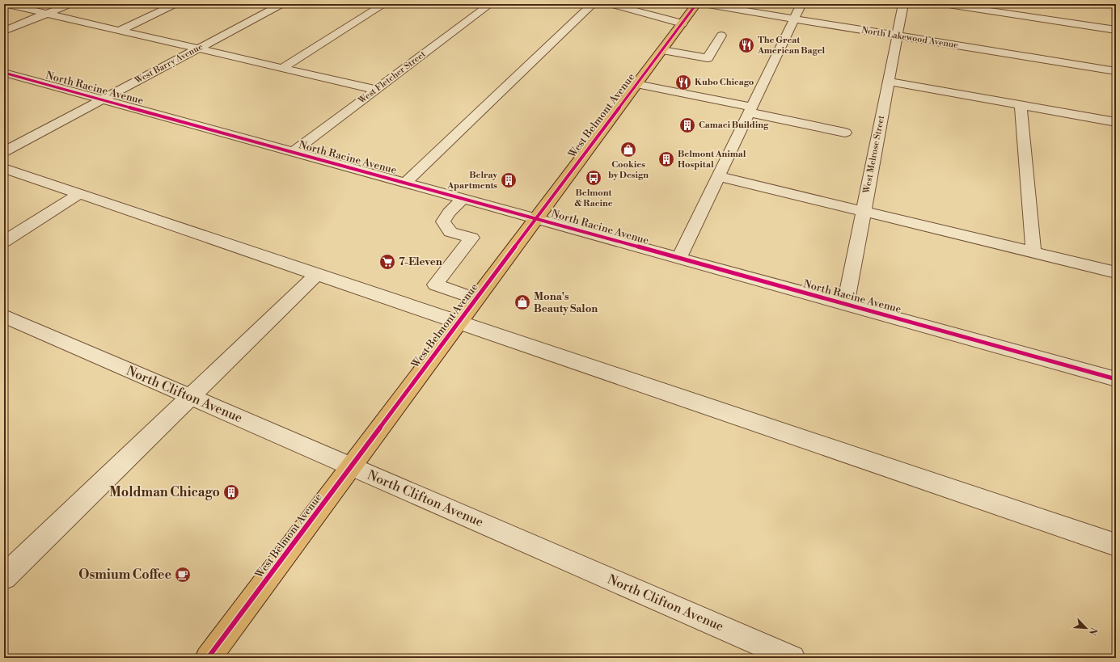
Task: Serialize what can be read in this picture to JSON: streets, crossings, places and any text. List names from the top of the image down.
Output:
{
  "streets": {
    "main road": ["West Belmont Avenue"],
    "street": [
      "North Lakewood Avenue",
      "West Barry Avenue",
      "West Fletcher Street",
      "North Racine Avenue",
      "West Melrose Street",
      "North Clifton Avenue"
    ]
  },
  "crossings": [
    ["North Lakewood Avenue", "West Melrose Street"],
    ["West Barry Avenue", "North Racine Avenue"],
    ["West Fletcher Street", "North Racine Avenue"],
    ["North Racine Avenue", "West Belmont Avenue"],
    ["North Racine Avenue", "West Melrose Street"],
    ["West Belmont Avenue", "North Clifton Avenue"]
  ],
  "places": {
    "restaurant": ["The Great American Bagel", "Kubo Chicago"],
    "building": [
      "Camaci Building",
      "Belmont Animal Hospital",
      "Belray Apartments",
      "Moldman Chicago"
    ],
    "shop": ["Cookies by Design", "Mona's Beauty Salon"],
    "bus stop": ["Belmont & Racine"],
    "supermarket": ["7-Eleven"],
    "cafe": ["Osmium Coffee"]
  },
  "north": "bottom right"
}
